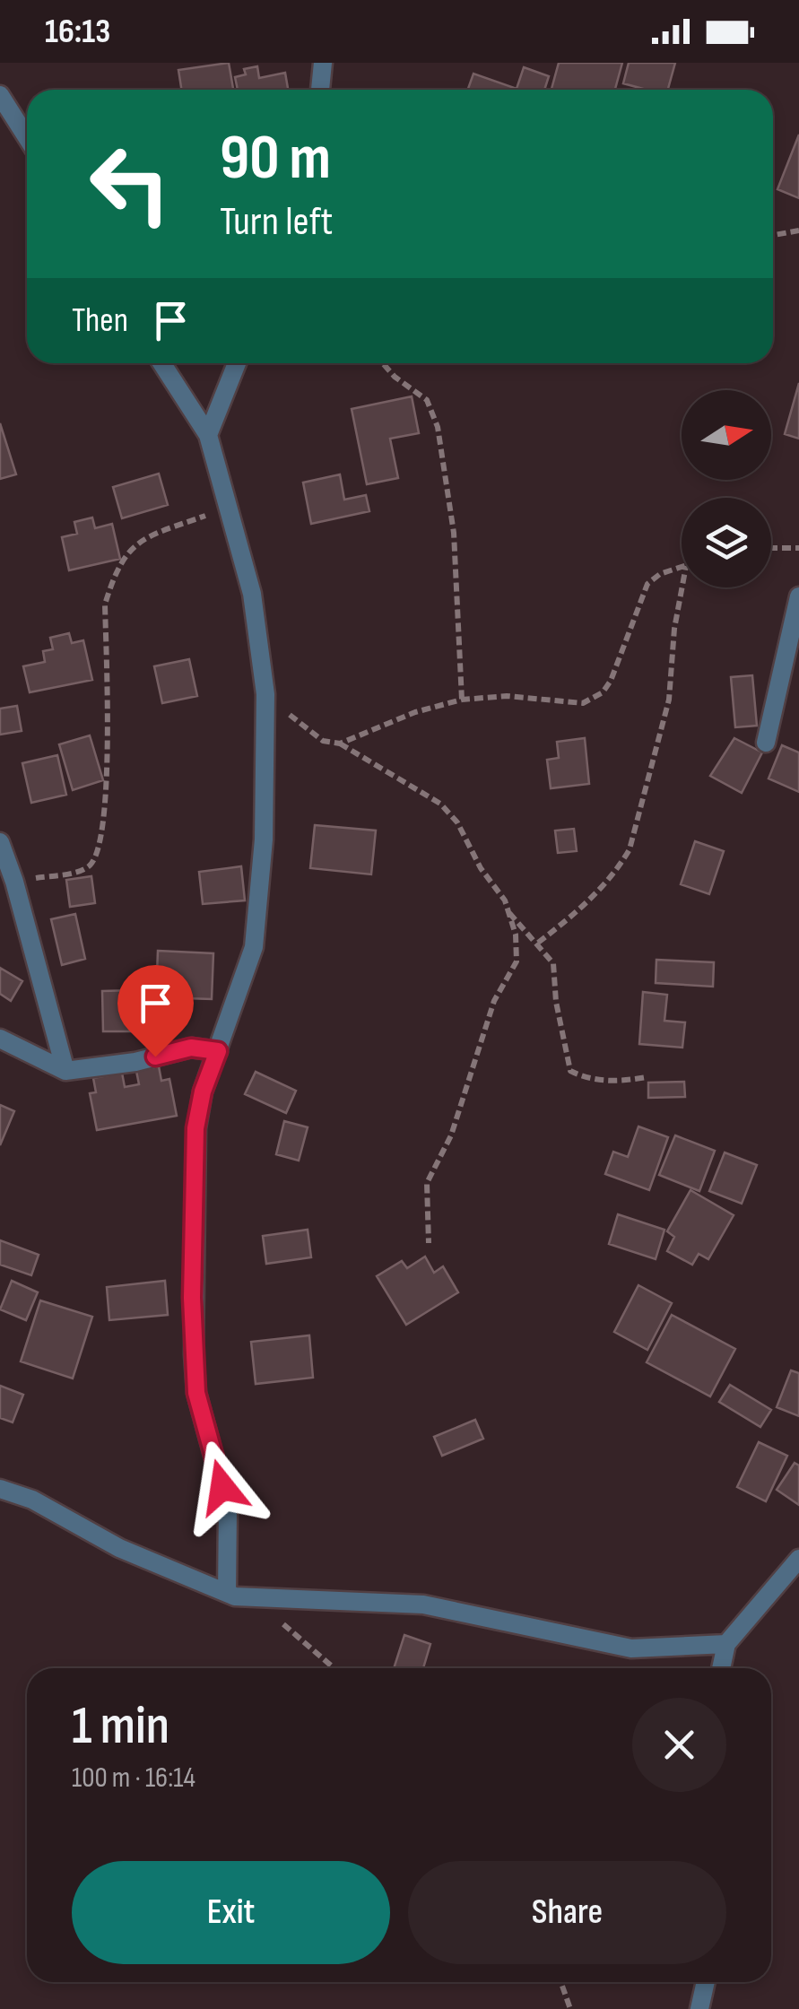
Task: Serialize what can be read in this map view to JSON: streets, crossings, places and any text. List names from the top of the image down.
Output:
{
  "north": "right",
  "page": {
    "status": "16:13",
    "turn": ["90 m", "Turn left"],
    "then": "Then",
    "heading": ["1 min", "100 m · 16:14"],
    "buttons": ["Exit", "Share"]
  }
}
